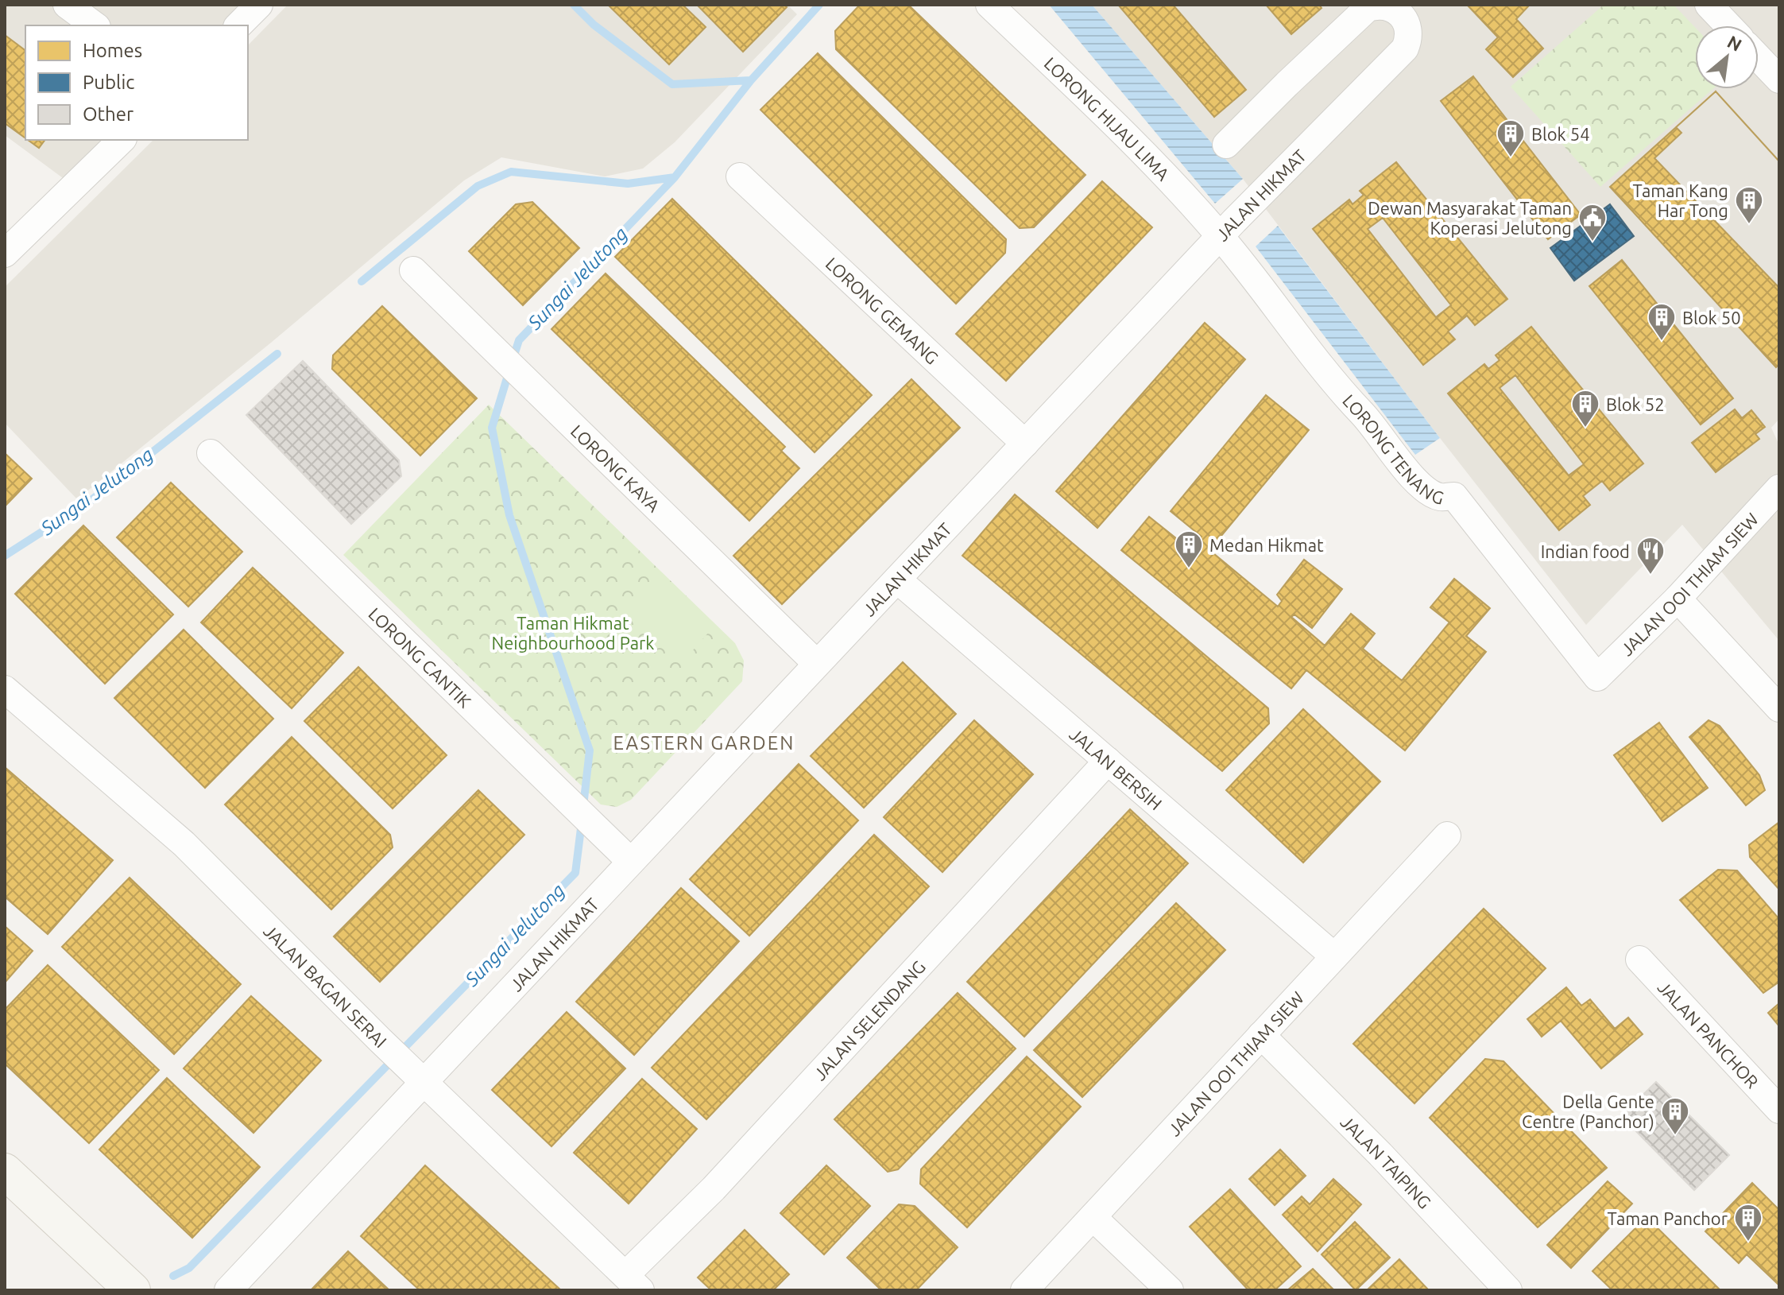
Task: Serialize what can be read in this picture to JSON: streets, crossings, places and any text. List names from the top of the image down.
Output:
{
  "streets": {
    "street": [
      "LORONG HIJAU LIMA",
      "JALAN HIKMAT",
      "LORONG GEMANG",
      "LORONG TENANG",
      "LORONG KAYA",
      "JALAN OOI THIAM SIEW",
      "LORONG CANTIK",
      "JALAN BERSIH",
      "JALAN BAGAN SERAI",
      "JALAN SELENDANG",
      "JALAN PANCHOR",
      "JALAN TAIPING"
    ]
  },
  "crossings": [
    ["LORONG HIJAU LIMA", "JALAN HIKMAT"],
    ["LORONG HIJAU LIMA", "LORONG TENANG"],
    ["JALAN HIKMAT", "LORONG GEMANG"],
    ["JALAN HIKMAT", "LORONG TENANG"],
    ["JALAN HIKMAT", "LORONG KAYA"],
    ["JALAN HIKMAT", "LORONG CANTIK"],
    ["JALAN HIKMAT", "JALAN BERSIH"],
    ["JALAN HIKMAT", "JALAN BAGAN SERAI"],
    ["LORONG TENANG", "JALAN OOI THIAM SIEW"],
    ["JALAN OOI THIAM SIEW", "JALAN BERSIH"],
    ["JALAN OOI THIAM SIEW", "JALAN TAIPING"],
    ["JALAN BERSIH", "JALAN SELENDANG"],
    ["JALAN BAGAN SERAI", "JALAN SELENDANG"]
  ],
  "districts": ["EASTERN GARDEN"],
  "water": ["Sungai Jelutong"],
  "parks": ["Taman Hikmat Neighbourhood Park"],
  "places": {
    "building": [
      "Blok 54",
      "Taman Kang Har Tong",
      "Blok 50",
      "Blok 52",
      "Medan Hikmat",
      "Della Gente Centre (Panchor)",
      "Taman Panchor"
    ],
    "public building": ["Dewan Masyarakat Taman Koperasi Jelutong"],
    "restaurant": ["Indian food"]
  },
  "legend": ["Homes", "Public", "Other"],
  "north": "top right"
}
